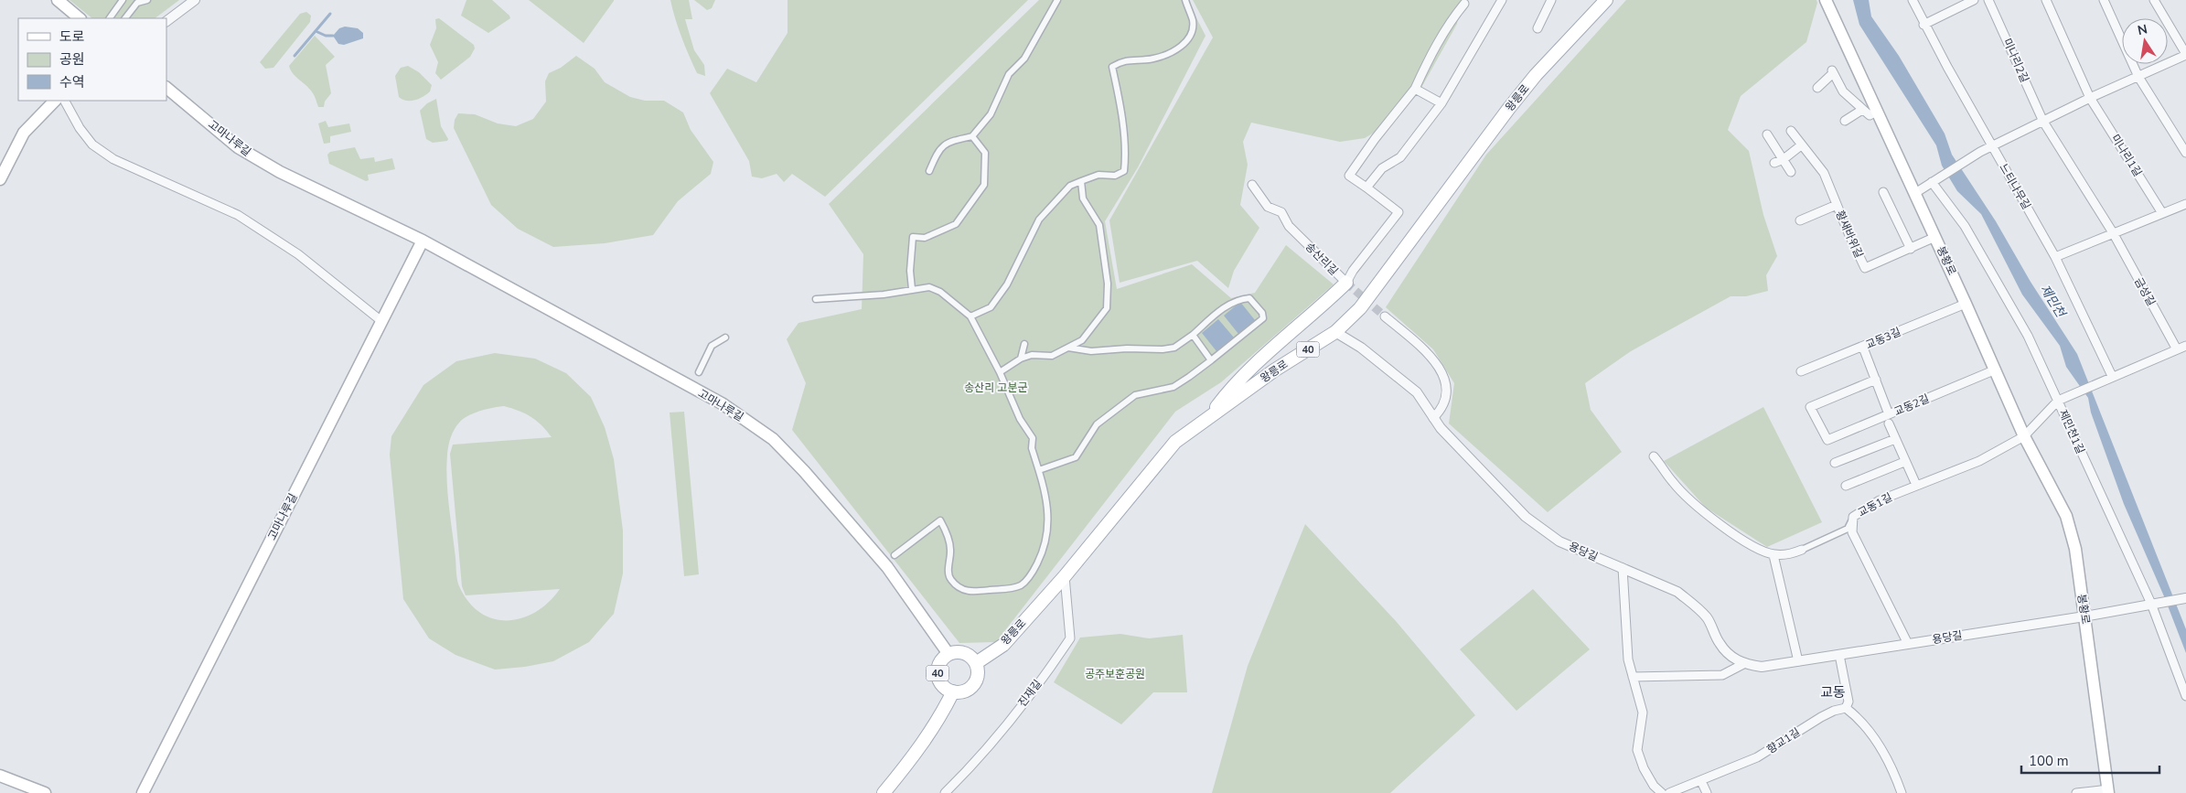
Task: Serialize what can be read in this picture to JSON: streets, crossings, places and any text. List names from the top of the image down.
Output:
{
  "streets": {
    "main road": [
      "왕릉로",
      "고마나루길",
      "봉황로",
      "40"
    ],
    "street": [
      "미나리2길",
      "미나리1길",
      "느티나무길",
      "황새바위길",
      "송산리길",
      "금성길",
      "교동3길",
      "교동2길",
      "제민천1길",
      "교동1길",
      "용당길",
      "진재길",
      "향교1길"
    ]
  },
  "crossings": [
    ["왕릉로", "고마나루길"],
    ["왕릉로", "40"],
    ["왕릉로", "용당길"],
    ["왕릉로", "진재길"],
    ["고마나루길", "40"],
    ["황새바위길", "봉황로"],
    ["봉황로", "교동3길"],
    ["봉황로", "교동2길"],
    ["봉황로", "교동1길"],
    ["봉황로", "용당길"],
    ["제민천1길", "용당길"],
    ["교동1길", "용당길"]
  ],
  "districts": ["교동"],
  "water": ["제민천"],
  "parks": ["송산리 고분군", "공주보훈공원"],
  "legend": ["도로", "공원", "수역"],
  "scale_bar": "100 m",
  "north": "top"
}
